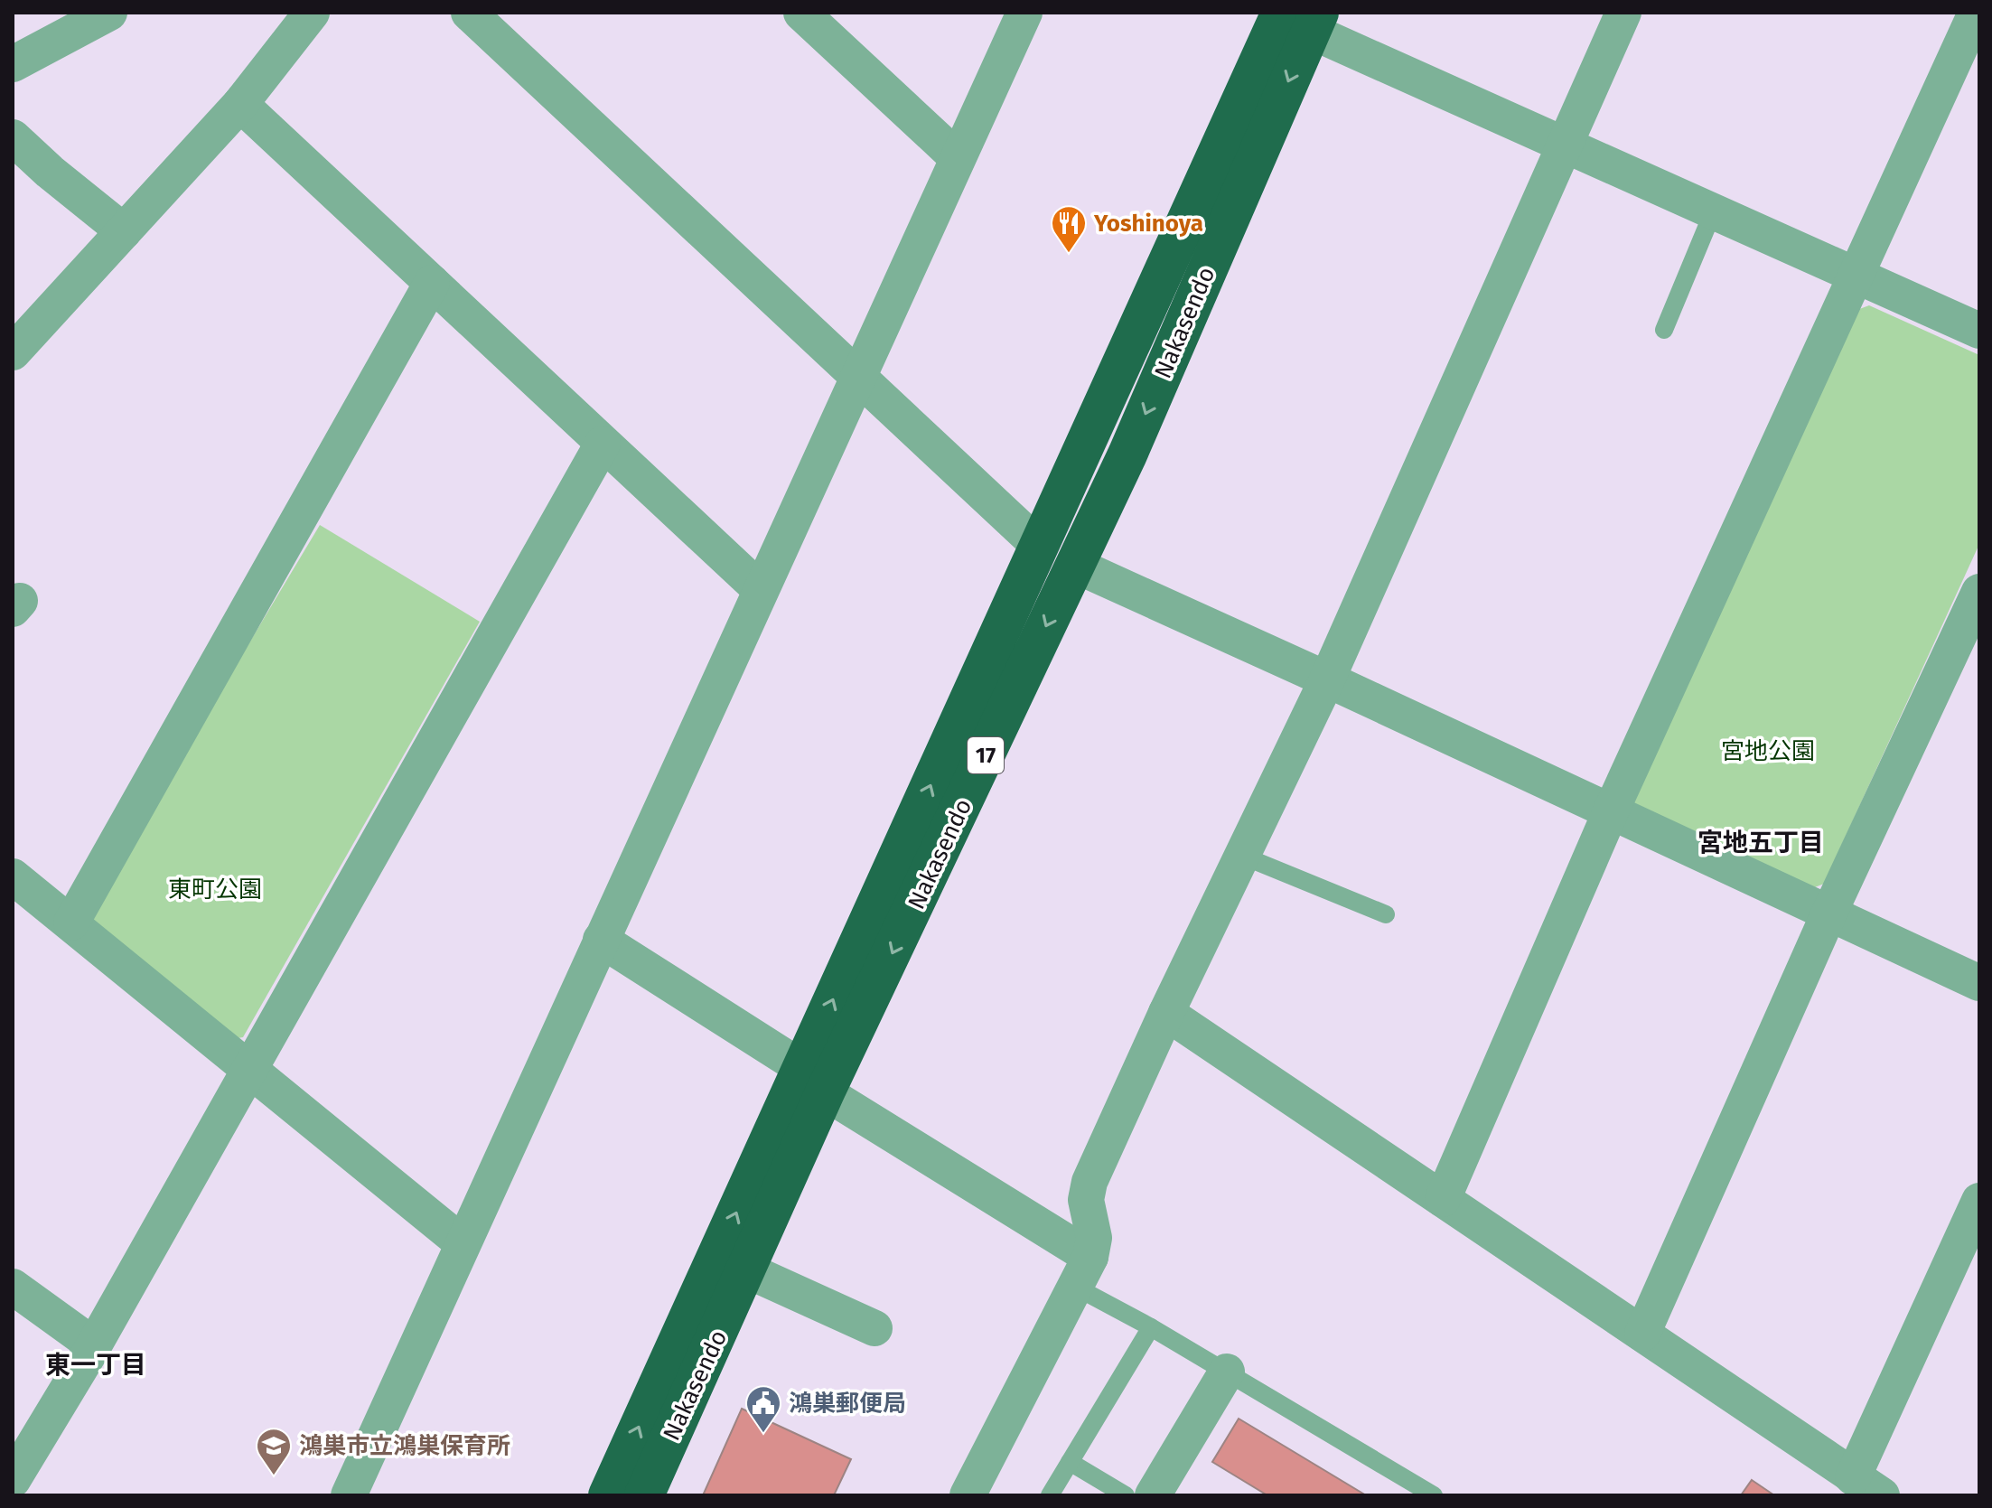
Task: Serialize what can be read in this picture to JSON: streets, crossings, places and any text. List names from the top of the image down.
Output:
{
  "streets": {
    "highway": ["Nakasendo", "17"]
  },
  "districts": ["宮地五丁目", "東一丁目"],
  "parks": ["宮地公園", "東町公園"],
  "places": {
    "restaurant": ["Yoshinoya"],
    "public building": ["鴻巣郵便局"],
    "school or university": ["鴻巣市立鴻巣保育所"]
  }
}
